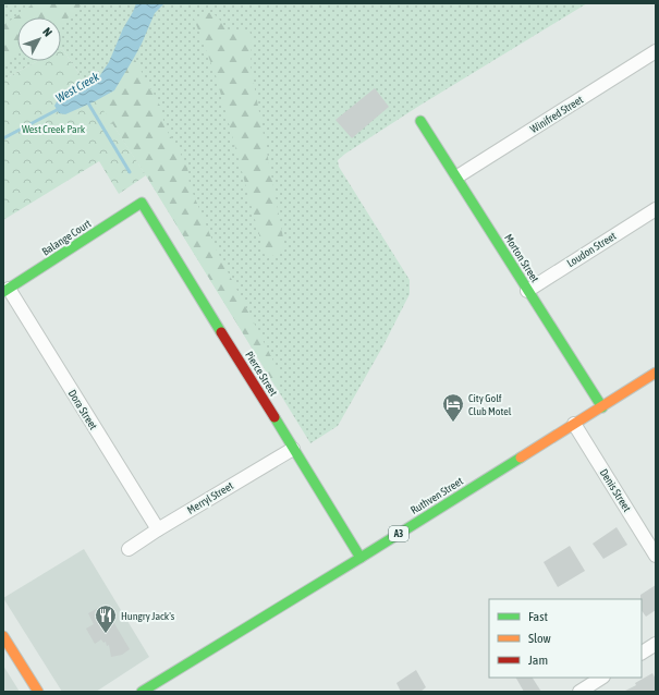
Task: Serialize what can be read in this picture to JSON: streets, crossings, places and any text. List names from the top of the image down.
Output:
{
  "streets": {
    "main road": [
      "Balange Court",
      "Morton Street",
      "Pierce Street",
      "Ruthven Street",
      "A3"
    ],
    "street": [
      "Winifred Street",
      "Loudon Street",
      "Dora Street",
      "Denis Street",
      "Merryl Street"
    ]
  },
  "crossings": [
    ["Winifred Street", "Morton Street"],
    ["Balange Court", "Pierce Street"],
    ["Balange Court", "Dora Street"],
    ["Loudon Street", "Morton Street"],
    ["Morton Street", "Ruthven Street"],
    ["Pierce Street", "Ruthven Street"],
    ["Pierce Street", "Merryl Street"],
    ["Dora Street", "Merryl Street"],
    ["Denis Street", "Ruthven Street"]
  ],
  "water": ["West Creek"],
  "parks": ["West Creek Park"],
  "places": {
    "hotel": ["City Golf Club Motel"],
    "restaurant": ["Hungry Jack's"]
  },
  "legend": ["Fast", "Slow", "Jam"],
  "north": "top right"
}
